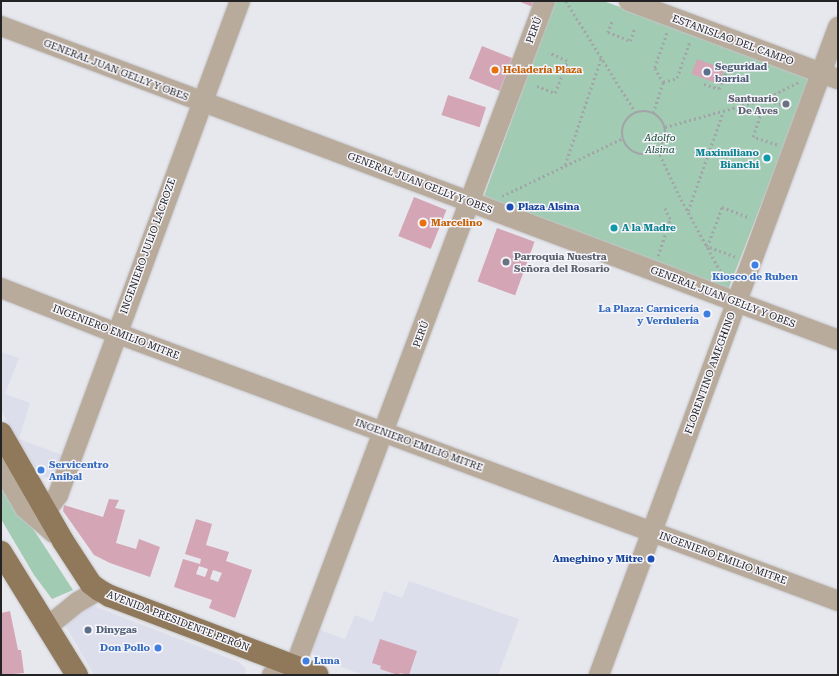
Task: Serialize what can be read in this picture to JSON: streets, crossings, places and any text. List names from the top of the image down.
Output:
{
  "streets": {
    "main road": ["AVENIDA PRESIDENTE PERÓN"],
    "street": [
      "PERÚ",
      "ESTANISLAO DEL CAMPO",
      "GENERAL JUAN GELLY Y OBES",
      "INGENIERO JULIO LACROZE",
      "INGENIERO EMILIO MITRE",
      "FLORENTINO AMEGHINO"
    ]
  },
  "crossings": [
    ["PERÚ", "GENERAL JUAN GELLY Y OBES"],
    ["PERÚ", "INGENIERO EMILIO MITRE"],
    ["PERÚ", "AVENIDA PRESIDENTE PERÓN"],
    ["ESTANISLAO DEL CAMPO", "FLORENTINO AMEGHINO"],
    ["GENERAL JUAN GELLY Y OBES", "INGENIERO JULIO LACROZE"],
    ["GENERAL JUAN GELLY Y OBES", "FLORENTINO AMEGHINO"],
    ["INGENIERO JULIO LACROZE", "INGENIERO EMILIO MITRE"],
    ["INGENIERO JULIO LACROZE", "AVENIDA PRESIDENTE PERÓN"],
    ["INGENIERO EMILIO MITRE", "FLORENTINO AMEGHINO"]
  ],
  "parks": ["Adolfo Alsina"],
  "places": [
    "Heladería Plaza",
    "Seguridad barrial",
    "Santuario De Aves",
    "Maximiliano Bianchi",
    "Plaza Alsina",
    "Marcelino",
    "A la Madre",
    "Parroquia Nuestra Señora del Rosario",
    "Kiosco de Ruben",
    "La Plaza: Carnicería y Verdulería",
    "Servicentro Anibal",
    "Ameghino y Mitre",
    "Dinygas",
    "Don Pollo",
    "Luna"
  ]
}
